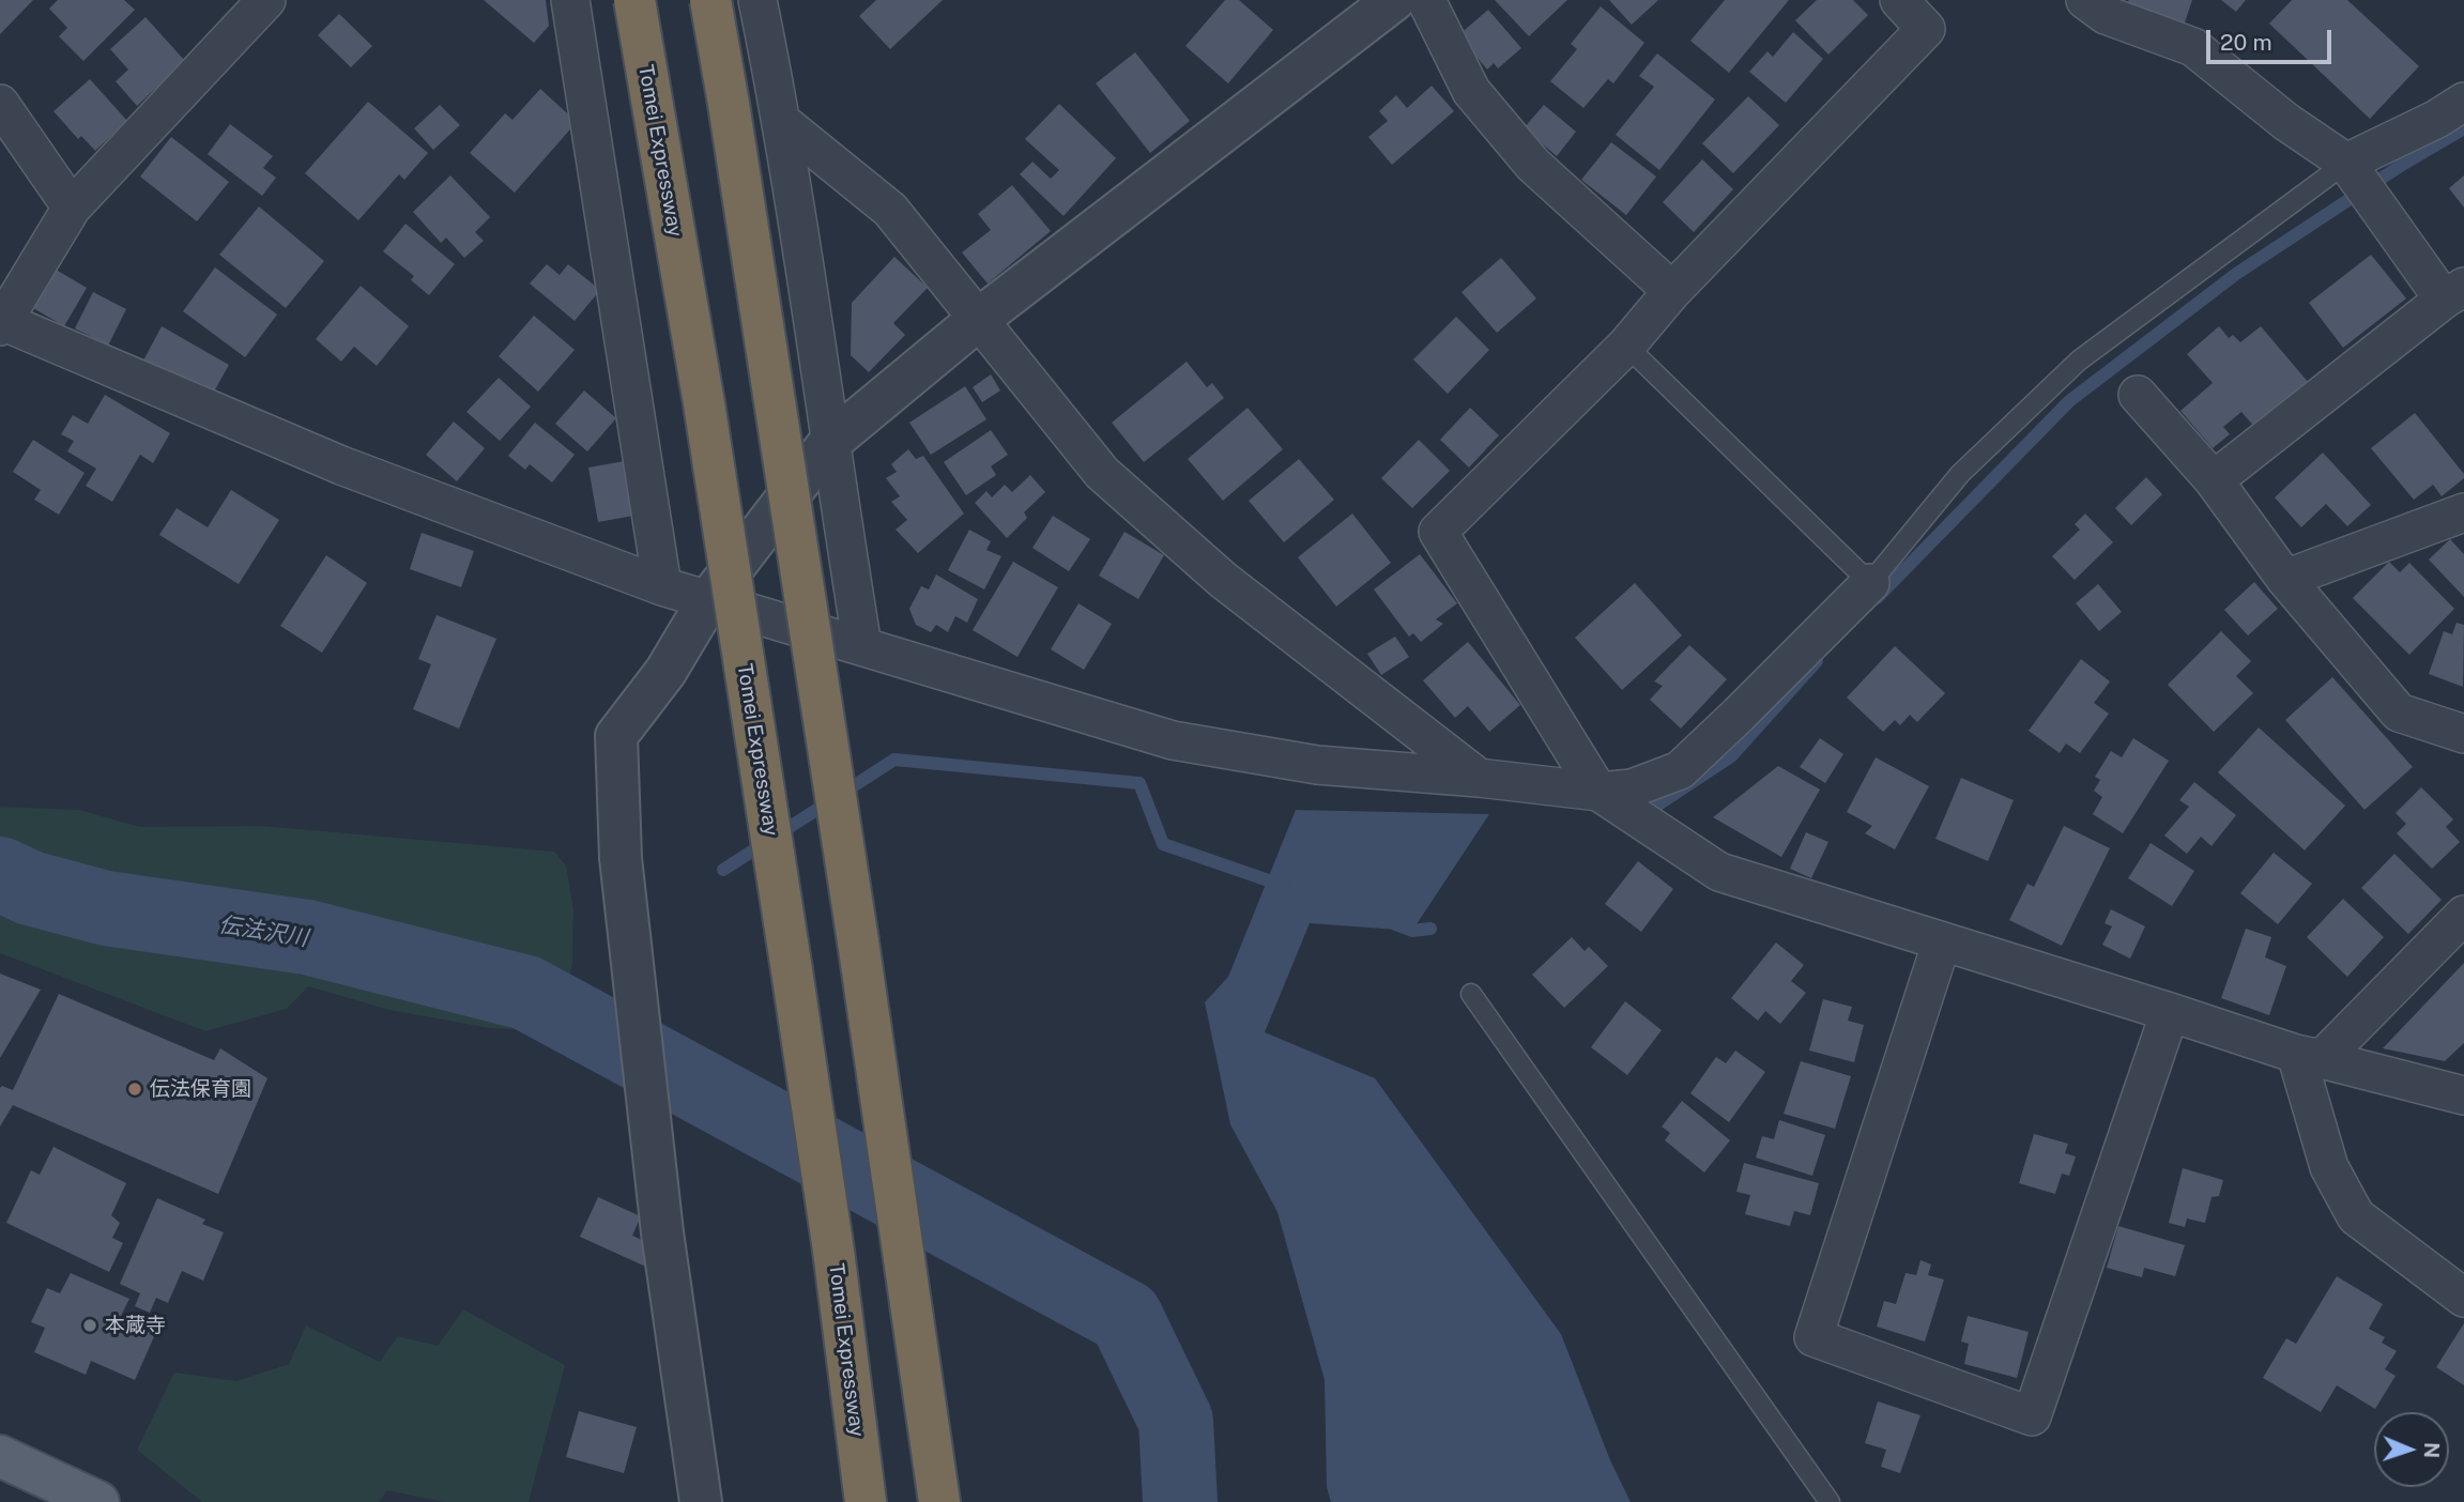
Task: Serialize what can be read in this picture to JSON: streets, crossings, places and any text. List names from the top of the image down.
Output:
{
  "streets": {
    "highway": ["Tomei Expressway"]
  },
  "water": ["伝法沢川"],
  "places": ["伝法保育園", "本蔵寺"],
  "scale_bar": "20 m",
  "north": "right"
}
